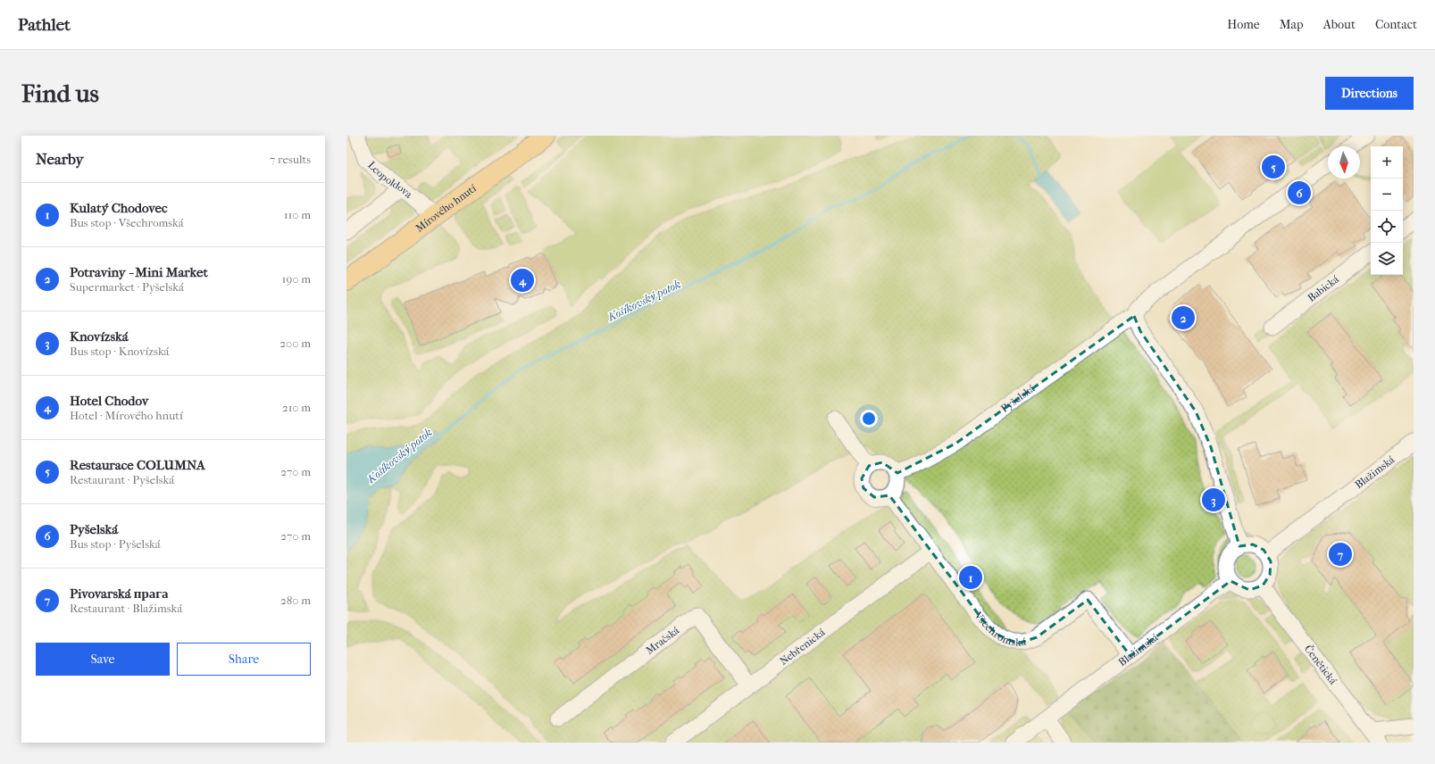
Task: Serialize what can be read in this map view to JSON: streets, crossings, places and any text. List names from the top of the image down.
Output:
{
  "streets": {
    "main road": ["Mírového hnutí"],
    "street": [
      "Leopoldova",
      "Babická",
      "Pyšelská",
      "Blažimská",
      "Všechromská",
      "Mračská",
      "Nebřenická",
      "Čenětická"
    ]
  },
  "crossings": [
    ["Leopoldova", "Mírového hnutí"],
    ["Pyšelská", "Všechromská"],
    ["Blažimská", "Všechromská"],
    ["Blažimská", "Čenětická"],
    ["Všechromská", "Nebřenická"],
    ["Mračská", "Nebřenická"]
  ],
  "water": ["Košíkovský potok"],
  "north": "bottom",
  "page": {
    "header": "Pathlet",
    "nav": [
      "Home",
      "Map",
      "About",
      "Contact"
    ],
    "buttons": [
      "Directions",
      ["Save", "Share"]
    ],
    "title": "Find us",
    "heading": ["Nearby", "7 results"],
    "map_buttons": ["+", "−"],
    "pins": [
      "5",
      "6",
      "4",
      "2",
      "3",
      "7",
      "1"
    ],
    "list": [
      {
        "mark": "1",
        "name": "Kulatý Chodovec",
        "note": "Bus stop · Všechromská",
        "value": "110 m"
      },
      {
        "mark": "2",
        "name": "Potraviny - Mini Market",
        "note": "Supermarket · Pyšelská",
        "value": "190 m"
      },
      {
        "mark": "3",
        "name": "Knovízská",
        "note": "Bus stop · Knovízská",
        "value": "200 m"
      },
      {
        "mark": "4",
        "name": "Hotel Chodov",
        "note": "Hotel · Mírového hnutí",
        "value": "210 m"
      },
      {
        "mark": "5",
        "name": "Restaurace COLUMNA",
        "note": "Restaurant · Pyšelská",
        "value": "270 m"
      },
      {
        "mark": "6",
        "name": "Pyšelská",
        "note": "Bus stop · Pyšelská",
        "value": "270 m"
      },
      {
        "mark": "7",
        "name": "Pivovarská прага",
        "note": "Restaurant · Blažimská",
        "value": "280 m"
      }
    ]
  }
}
